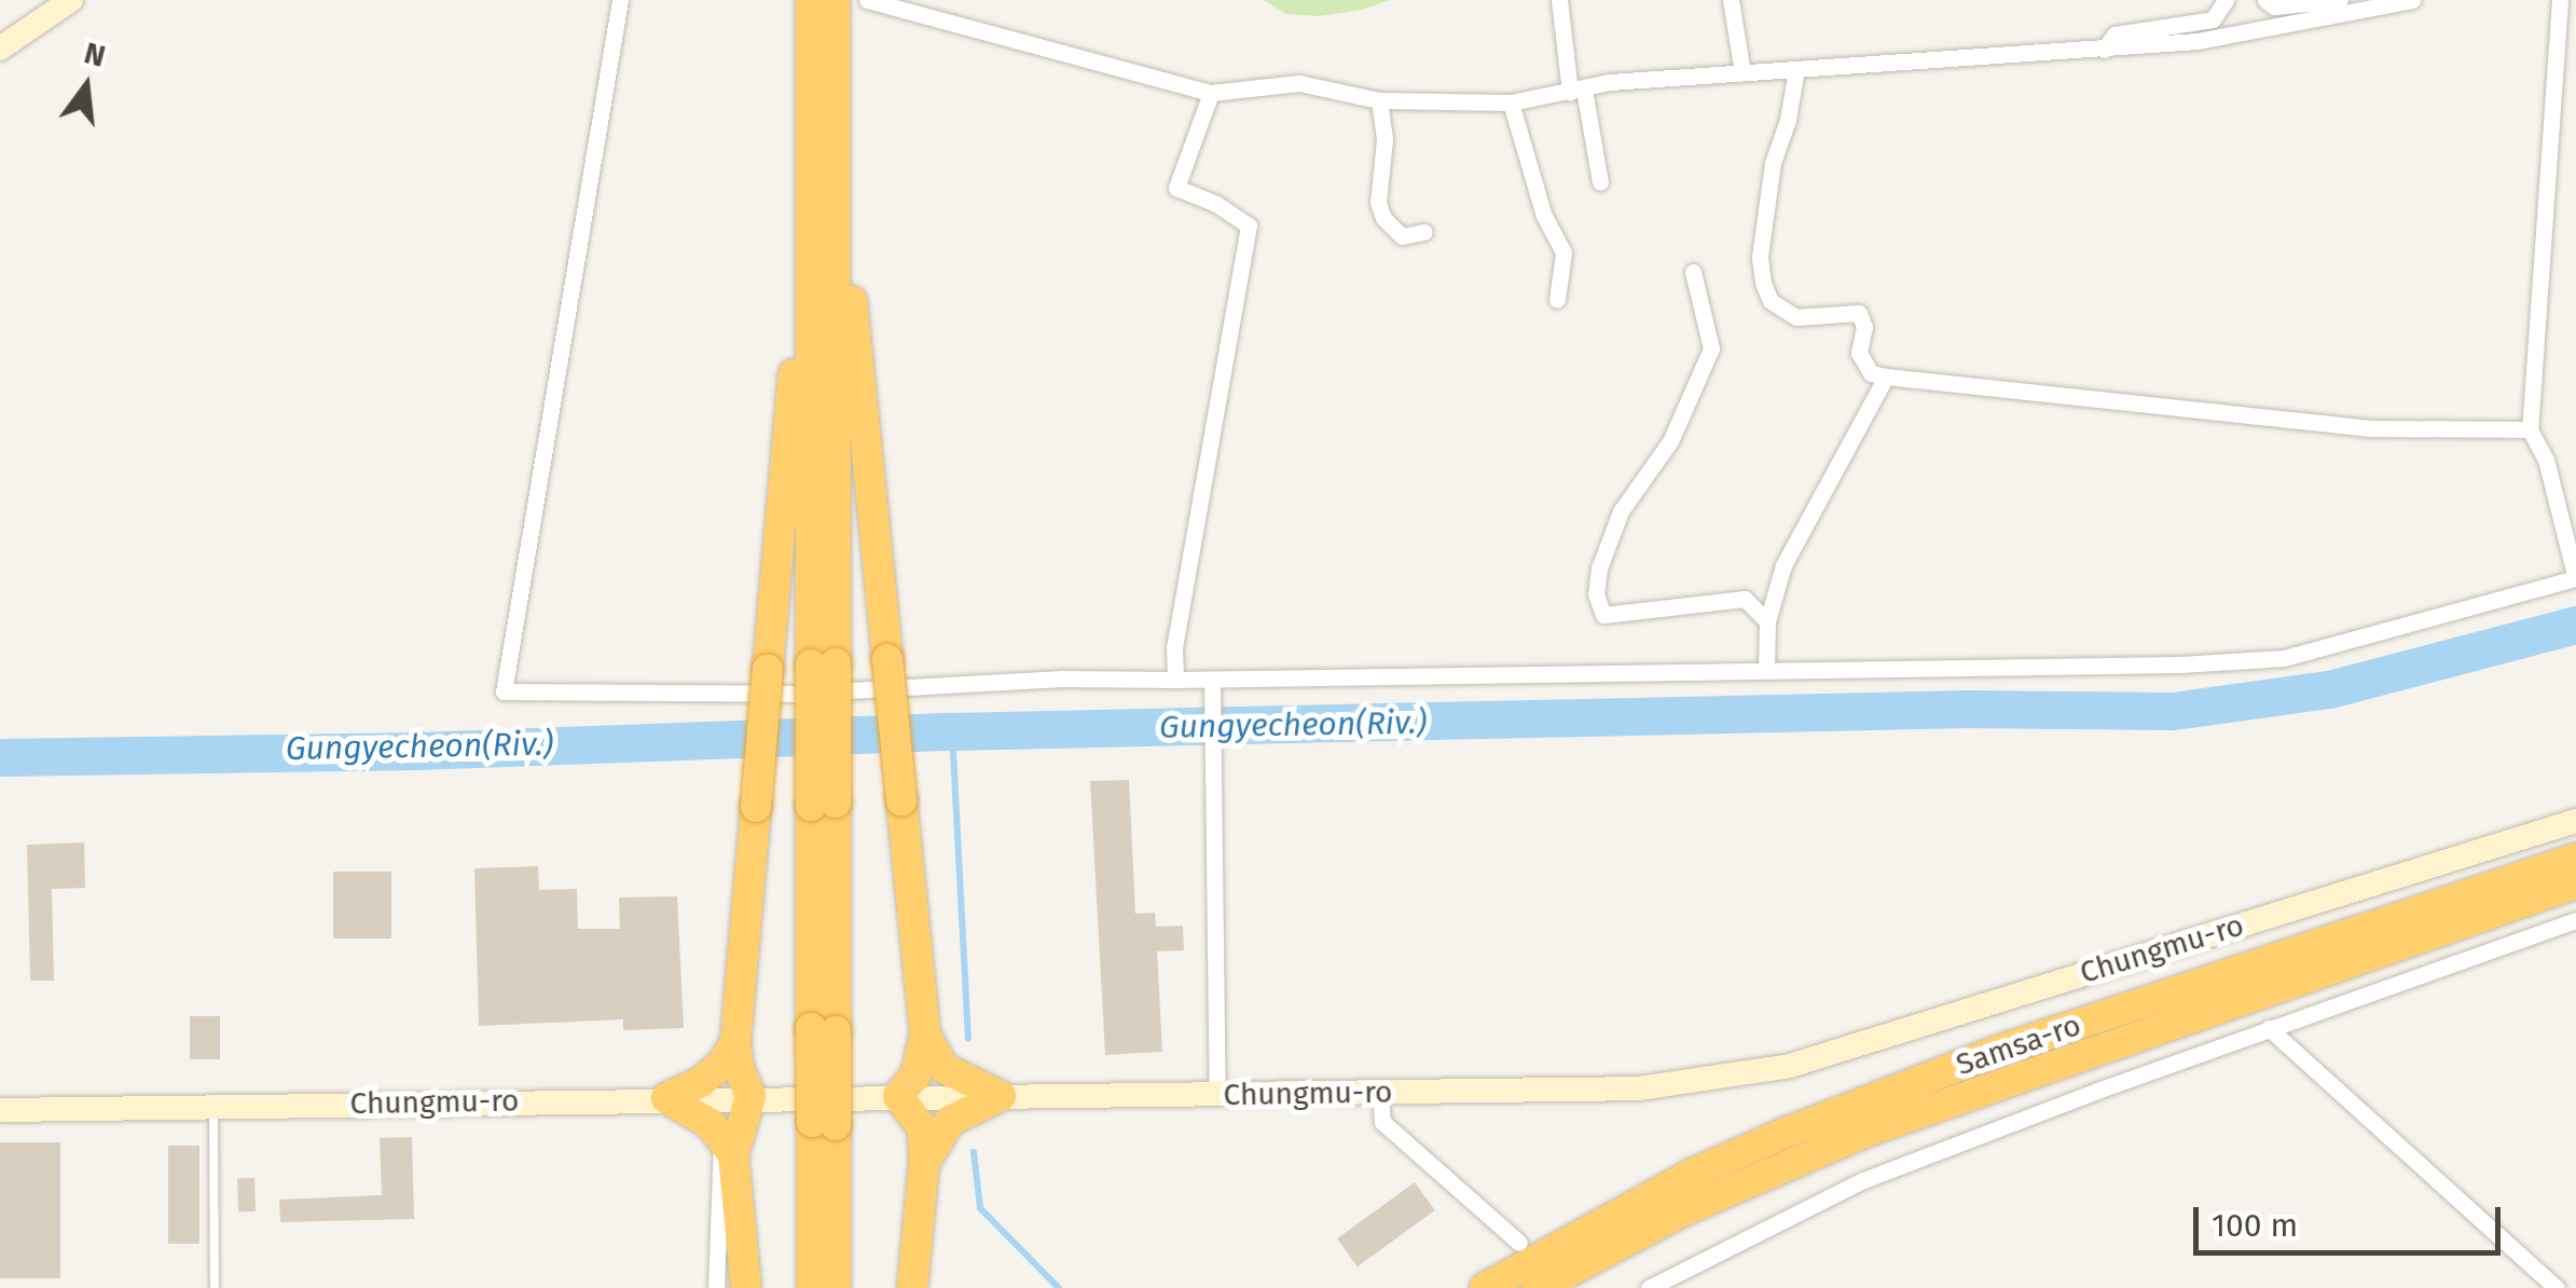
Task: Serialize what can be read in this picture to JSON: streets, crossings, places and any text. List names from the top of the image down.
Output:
{
  "streets": {
    "highway": ["Samsa-ro"],
    "street": ["Chungmu-ro"]
  },
  "water": ["Gungyecheon(Riv.)"],
  "scale_bar": "100 m",
  "north": "top"
}
